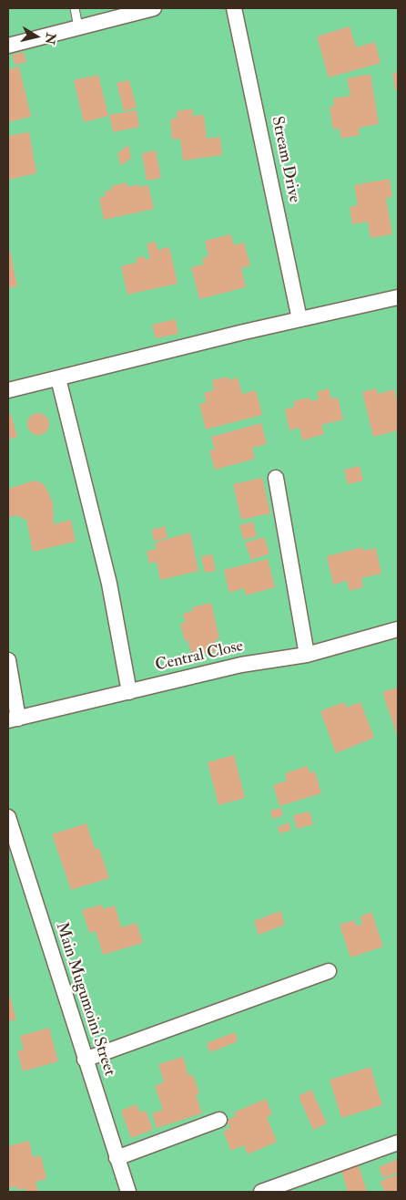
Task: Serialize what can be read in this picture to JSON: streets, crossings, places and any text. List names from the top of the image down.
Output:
{
  "streets": {
    "street": ["Stream Drive", "Central Close", "Main Mugumoini Street"]
  },
  "north": "right"
}
